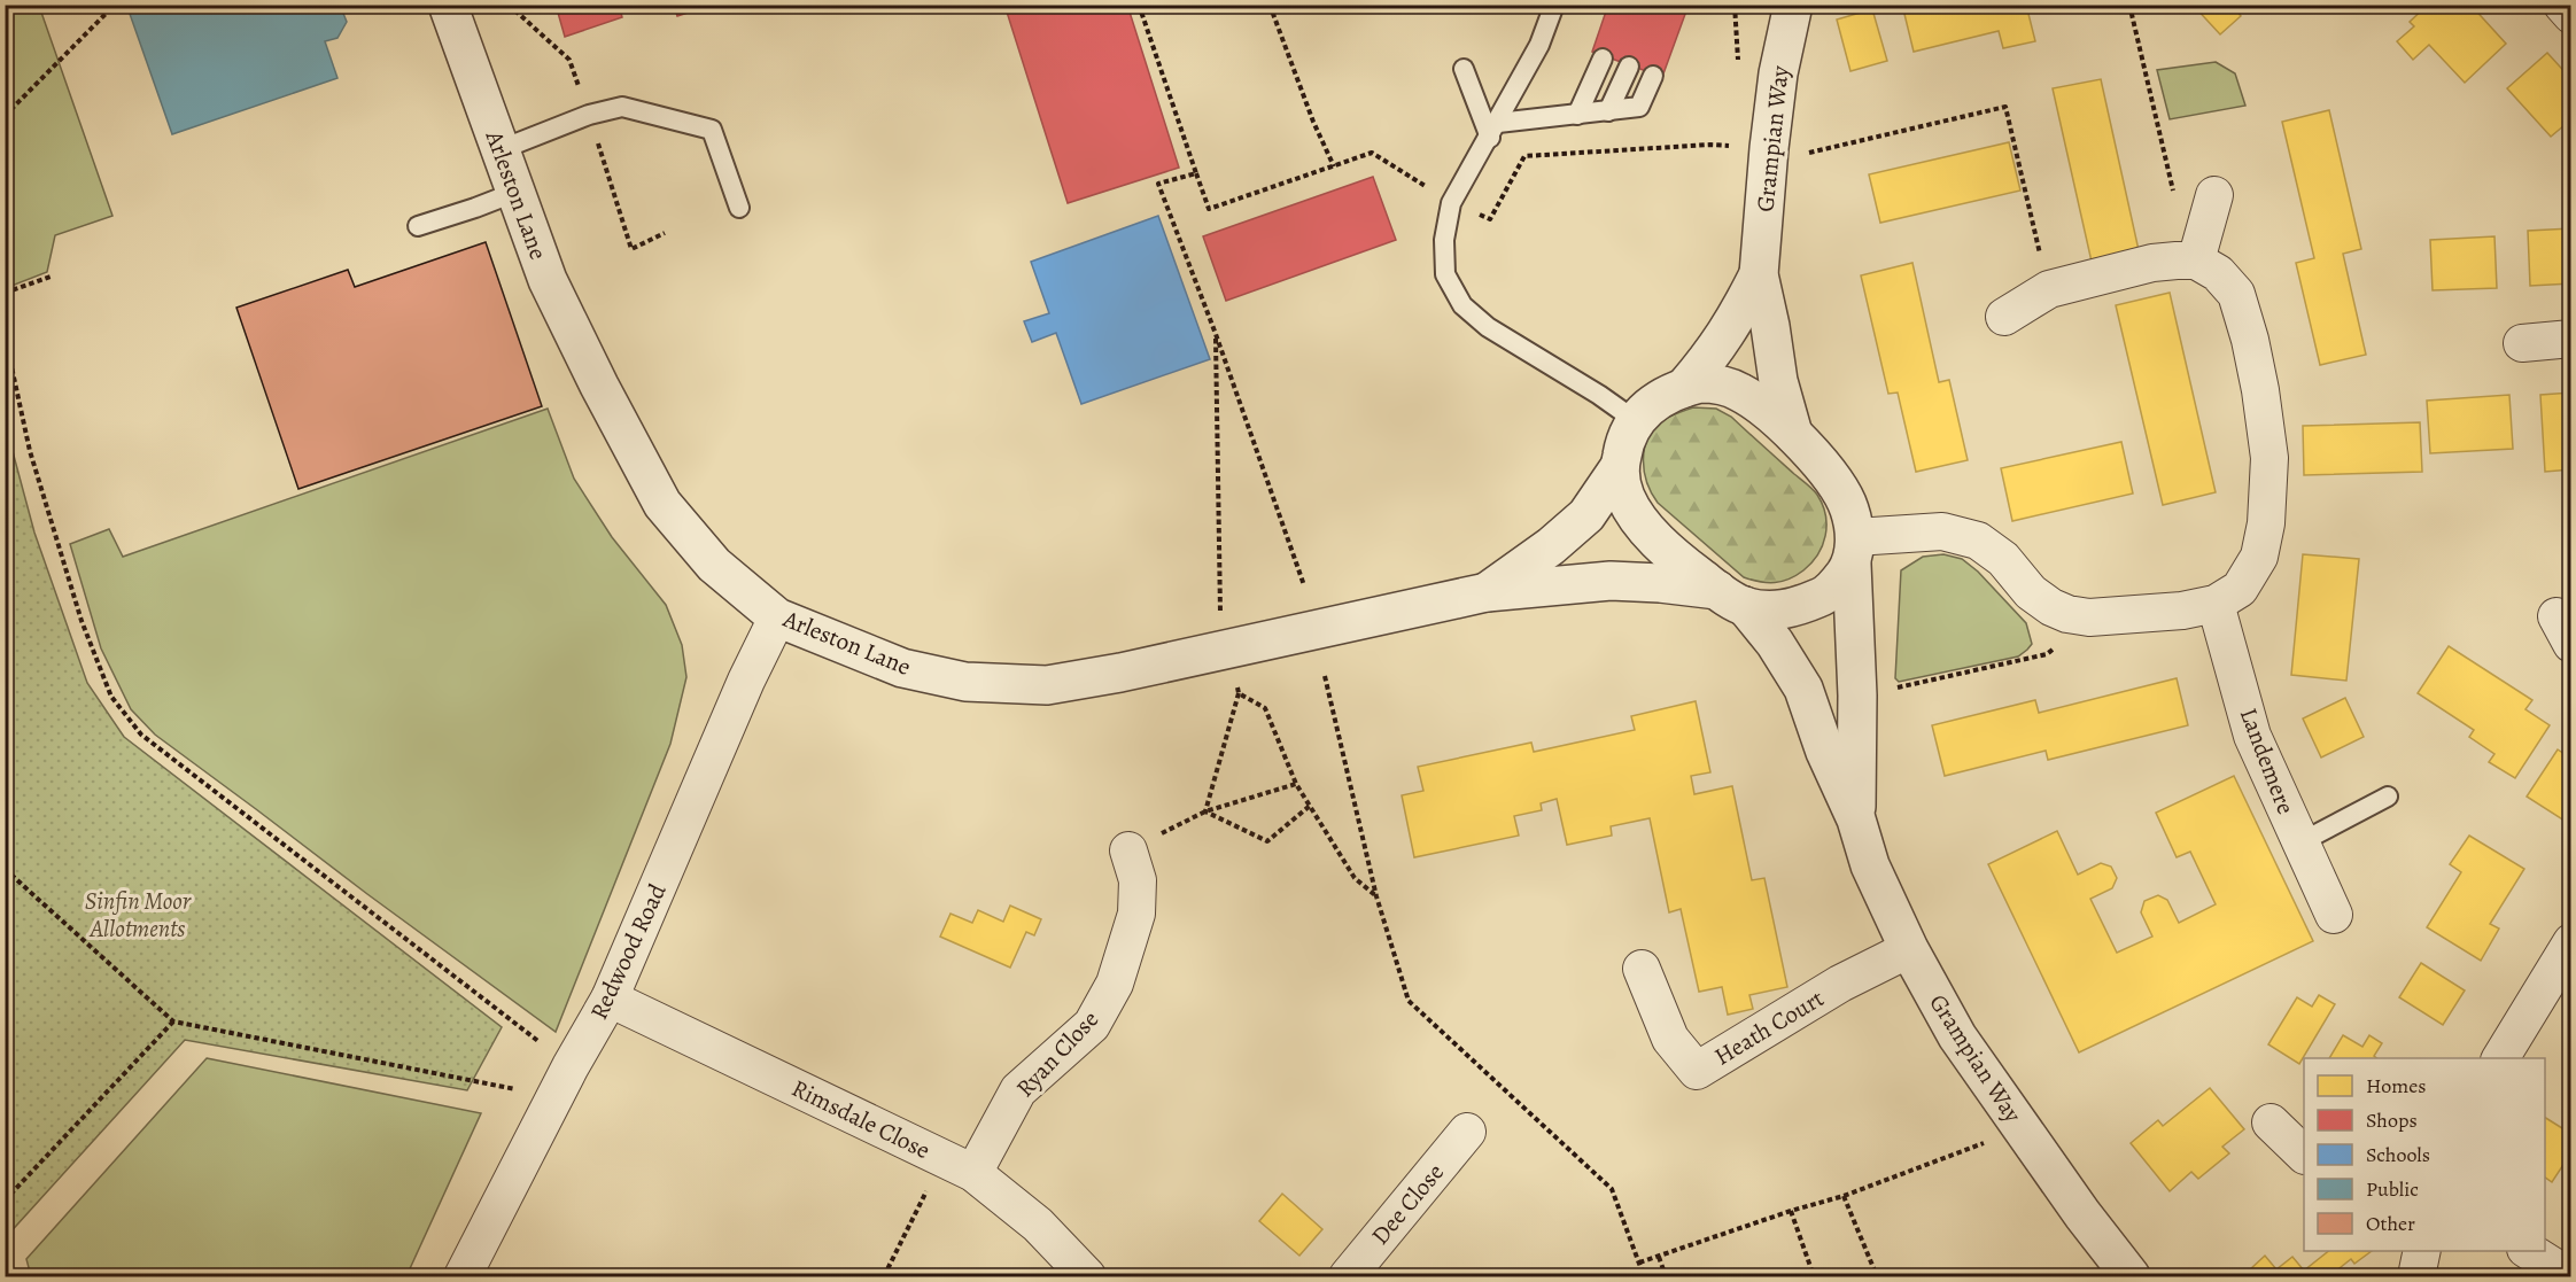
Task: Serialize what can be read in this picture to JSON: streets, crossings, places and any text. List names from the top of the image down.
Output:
{
  "streets": {
    "street": [
      "Grampian Way",
      "Arleston Lane",
      "Landemere",
      "Redwood Road",
      "Heath Court",
      "Ryan Close",
      "Rimsdale Close",
      "Dee Close"
    ]
  },
  "crossings": [
    ["Grampian Way", "Arleston Lane"],
    ["Grampian Way", "Heath Court"],
    ["Arleston Lane", "Redwood Road"],
    ["Redwood Road", "Rimsdale Close"],
    ["Ryan Close", "Rimsdale Close"]
  ],
  "parks": ["Sinfin Moor Allotments"],
  "legend": [
    "Homes",
    "Shops",
    "Schools",
    "Public",
    "Other"
  ]
}
